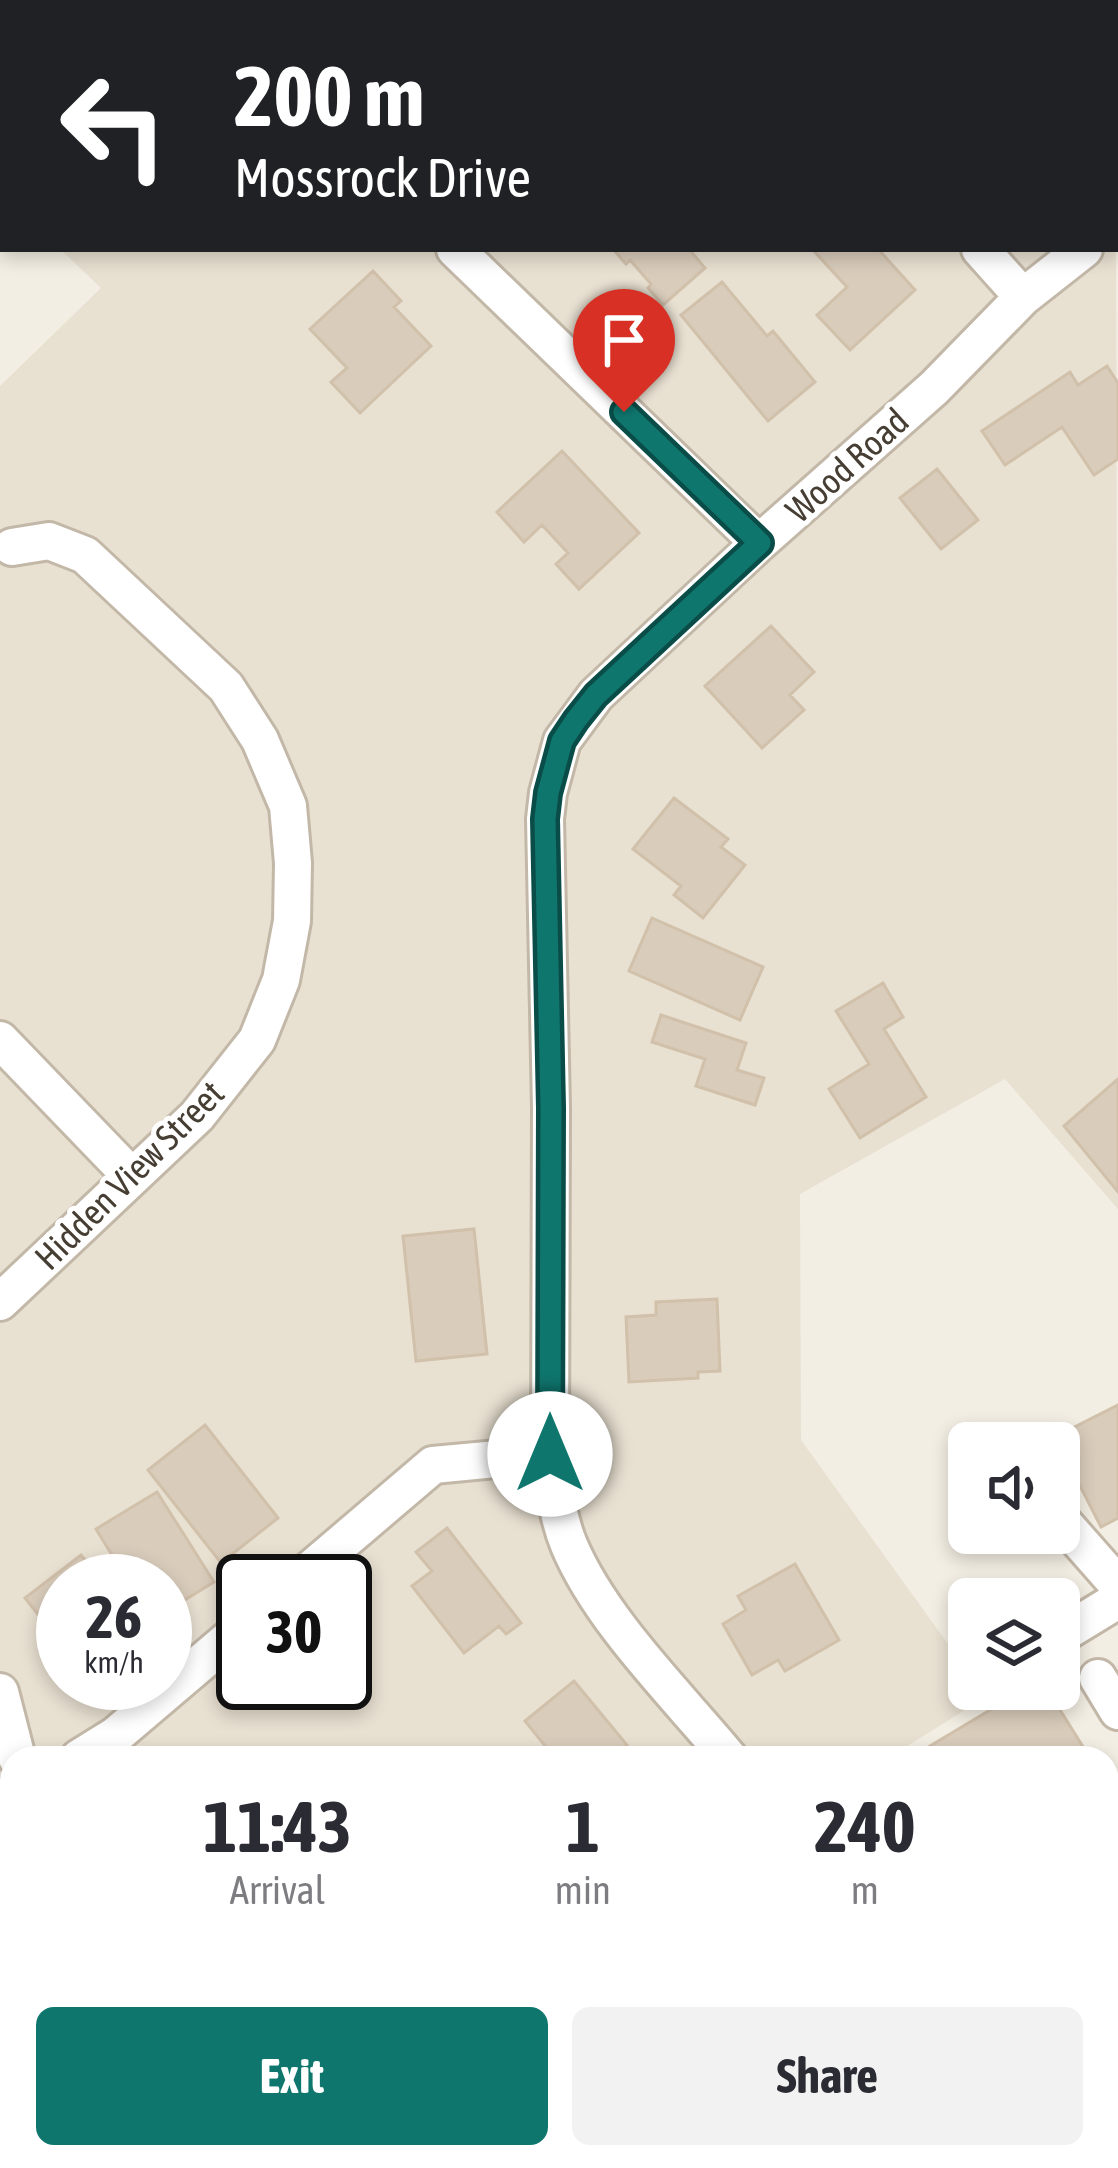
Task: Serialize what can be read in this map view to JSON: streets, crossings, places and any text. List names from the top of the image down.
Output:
{
  "streets": {
    "street": ["Wood Road", "Hidden View Street"]
  },
  "page": {
    "turn": ["200 m", "Mossrock Drive"],
    "speed": "26 km/h",
    "limit": "30",
    "eta": [
      "11:43",
      "Arrival",
      "1",
      "min",
      "240",
      "m"
    ],
    "buttons": ["Exit", "Share"]
  }
}
